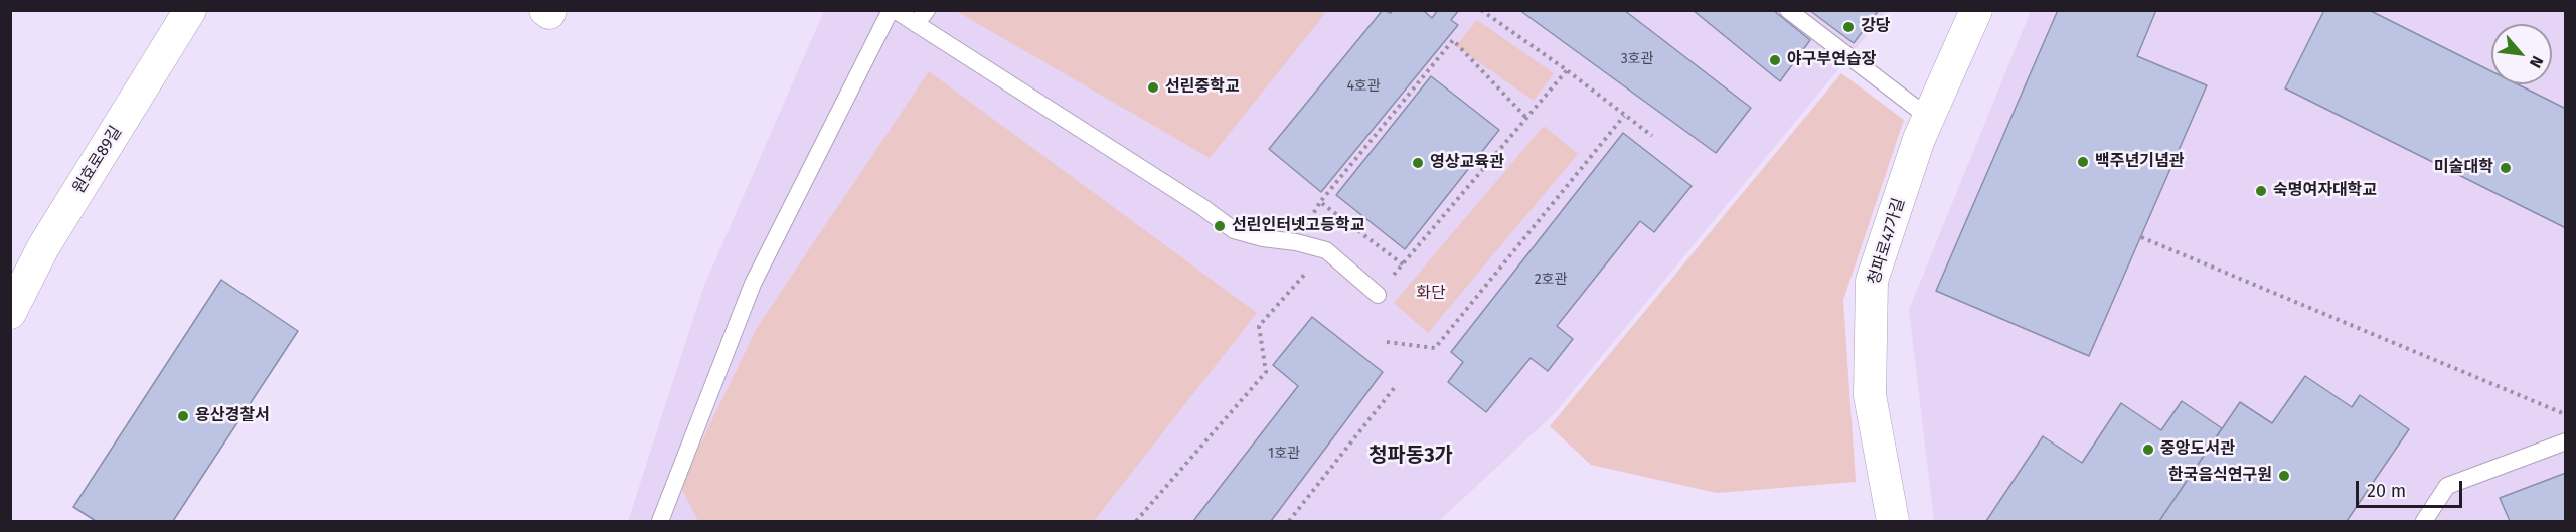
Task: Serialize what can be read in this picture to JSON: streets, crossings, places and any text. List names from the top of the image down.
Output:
{
  "streets": {
    "street": ["원효로89길", "청파로47가길"]
  },
  "districts": ["청파동3가"],
  "parks": ["화단"],
  "places": [
    "강당",
    "야구부연습장",
    "선린중학교",
    "백주년기념관",
    "영상교육관",
    "미술대학",
    "숙명여자대학교",
    "선린인터넷고등학교",
    "용산경찰서",
    "중앙도서관",
    "한국음식연구원"
  ],
  "house_numbers": [
    "3호관",
    "4호관",
    "2호관",
    "1호관"
  ],
  "scale_bar": "20 m",
  "north": "bottom right"
}
